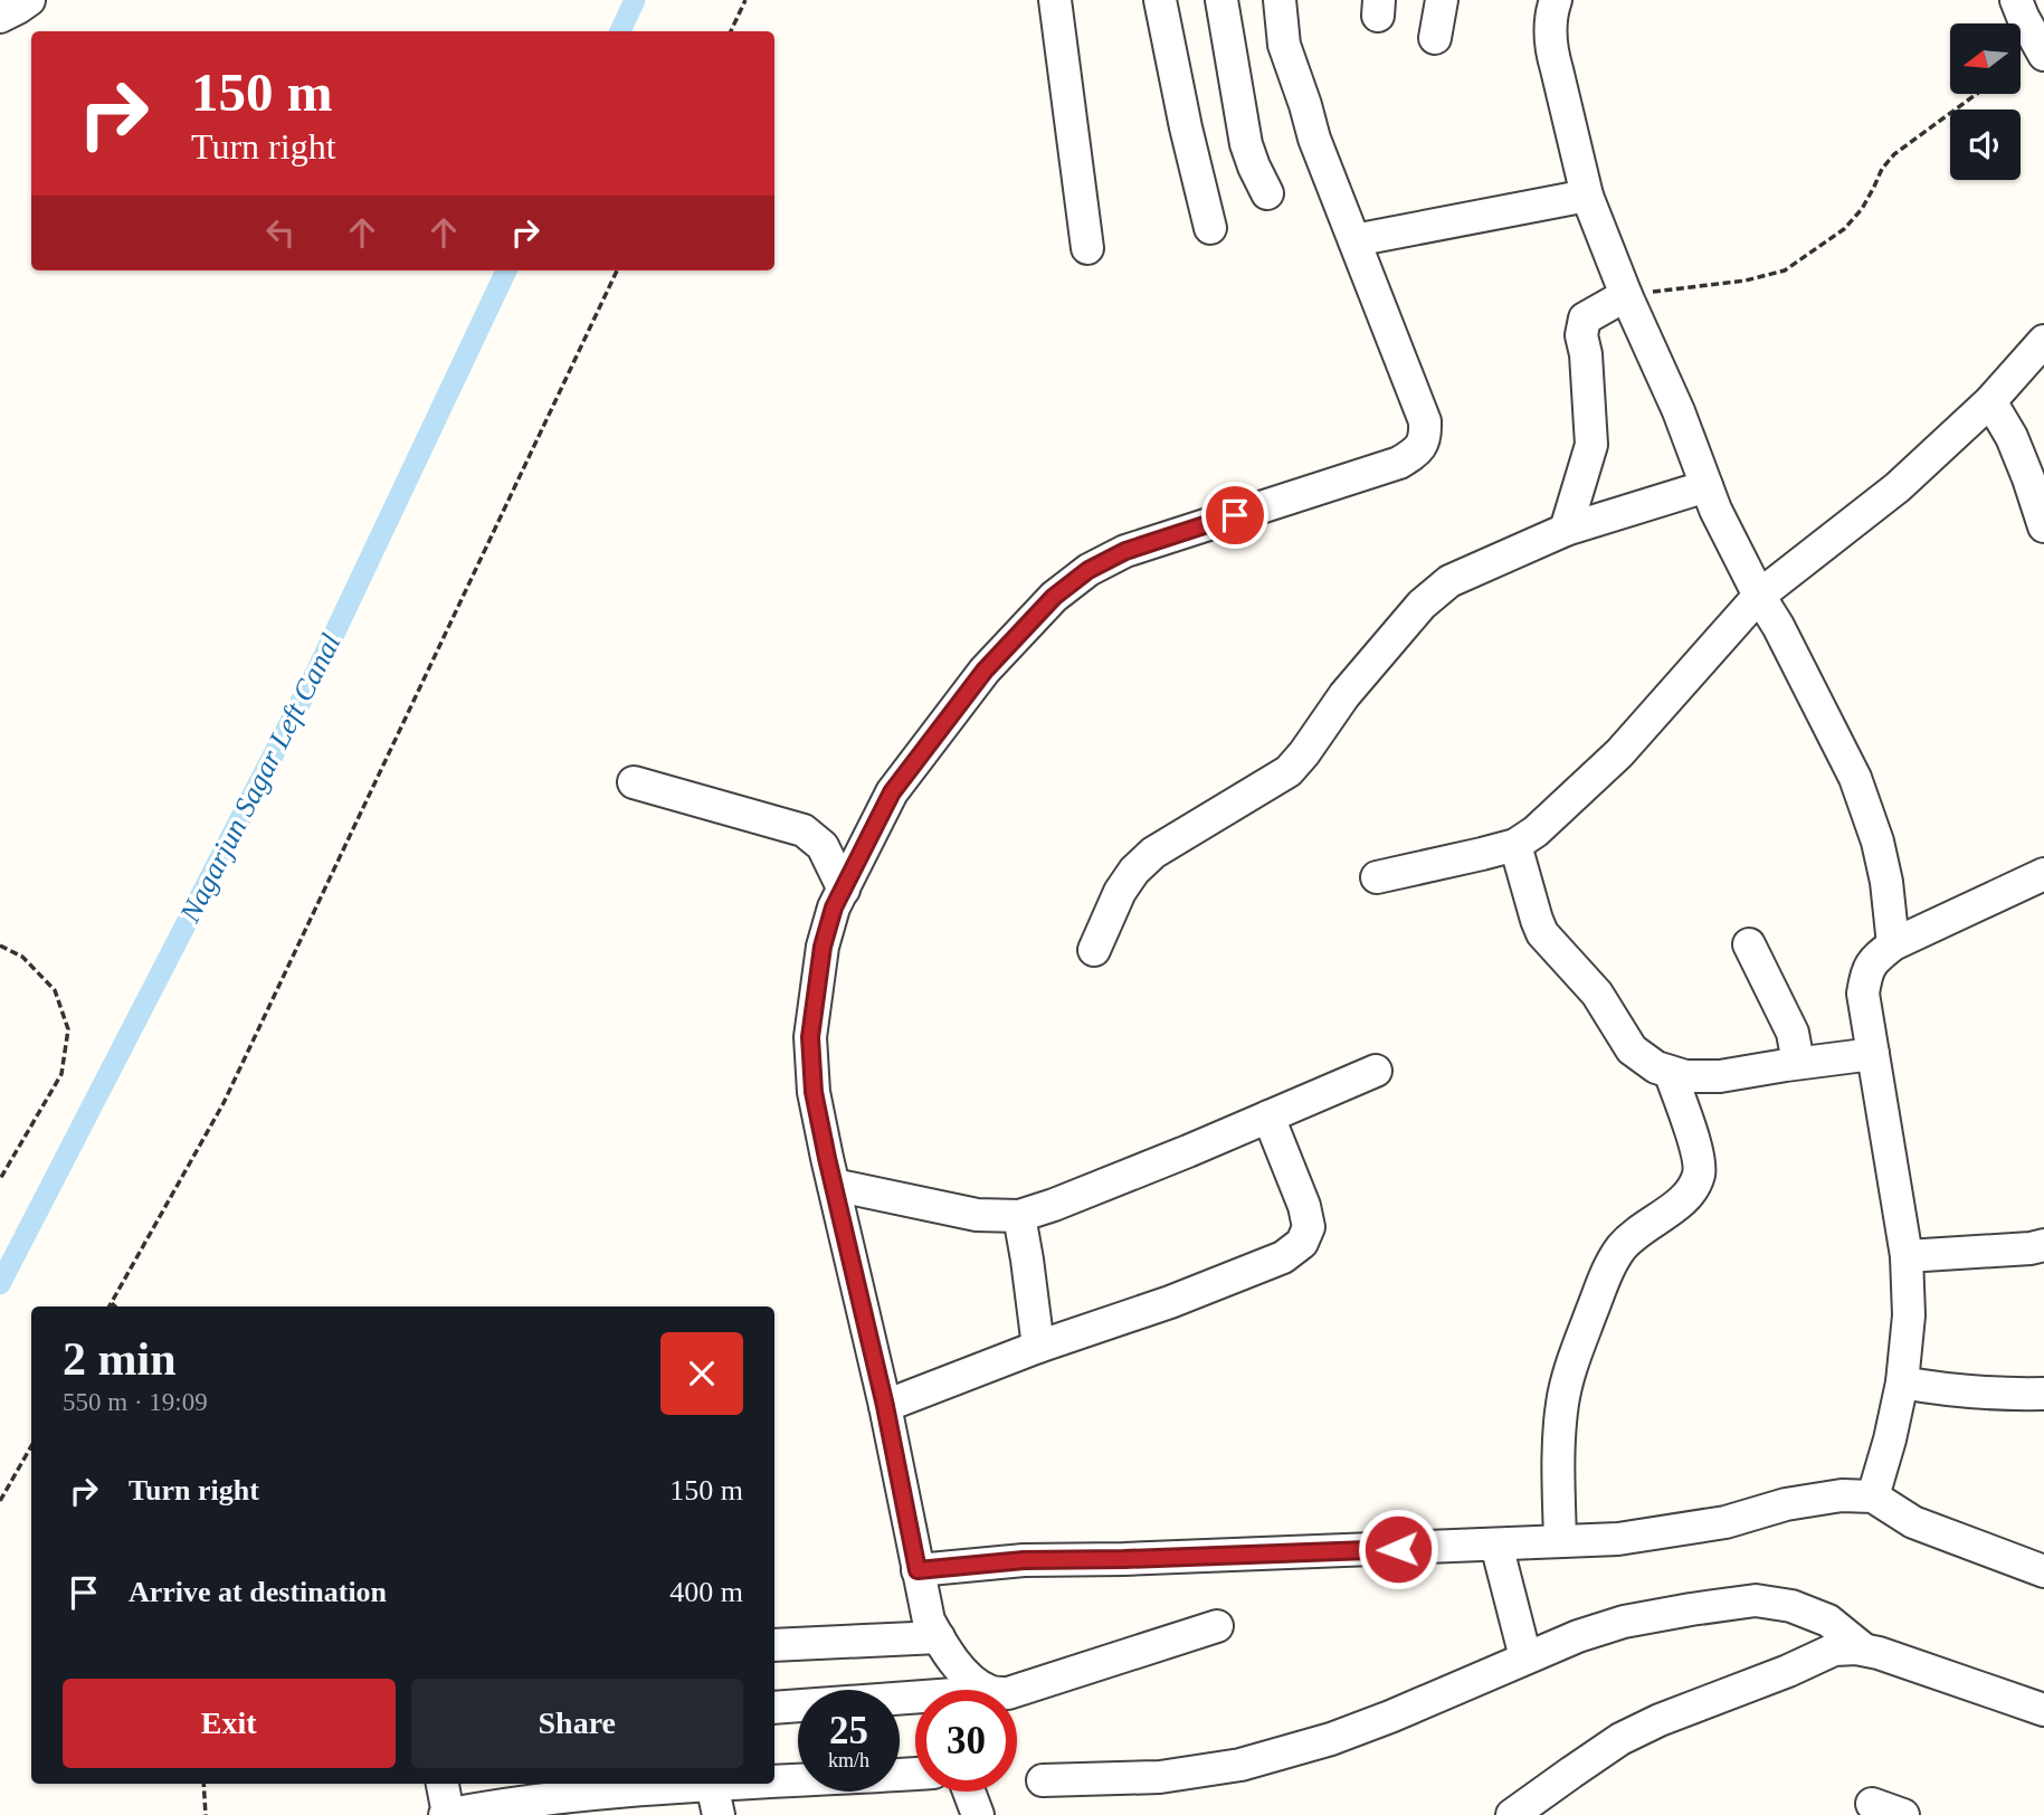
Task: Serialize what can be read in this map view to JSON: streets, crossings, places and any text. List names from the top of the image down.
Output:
{
  "water": ["Nagarjun Sagar Left Canal"],
  "north": "left",
  "page": {
    "turn": ["150 m", "Turn right"],
    "heading": ["2 min", "550 m · 19:09"],
    "list": [
      {
        "name": "Turn right",
        "value": "150 m"
      },
      {
        "name": "Arrive at destination",
        "value": "400 m"
      }
    ],
    "buttons": ["Exit", "Share"],
    "speed": "25 km/h",
    "limit": "30"
  }
}
